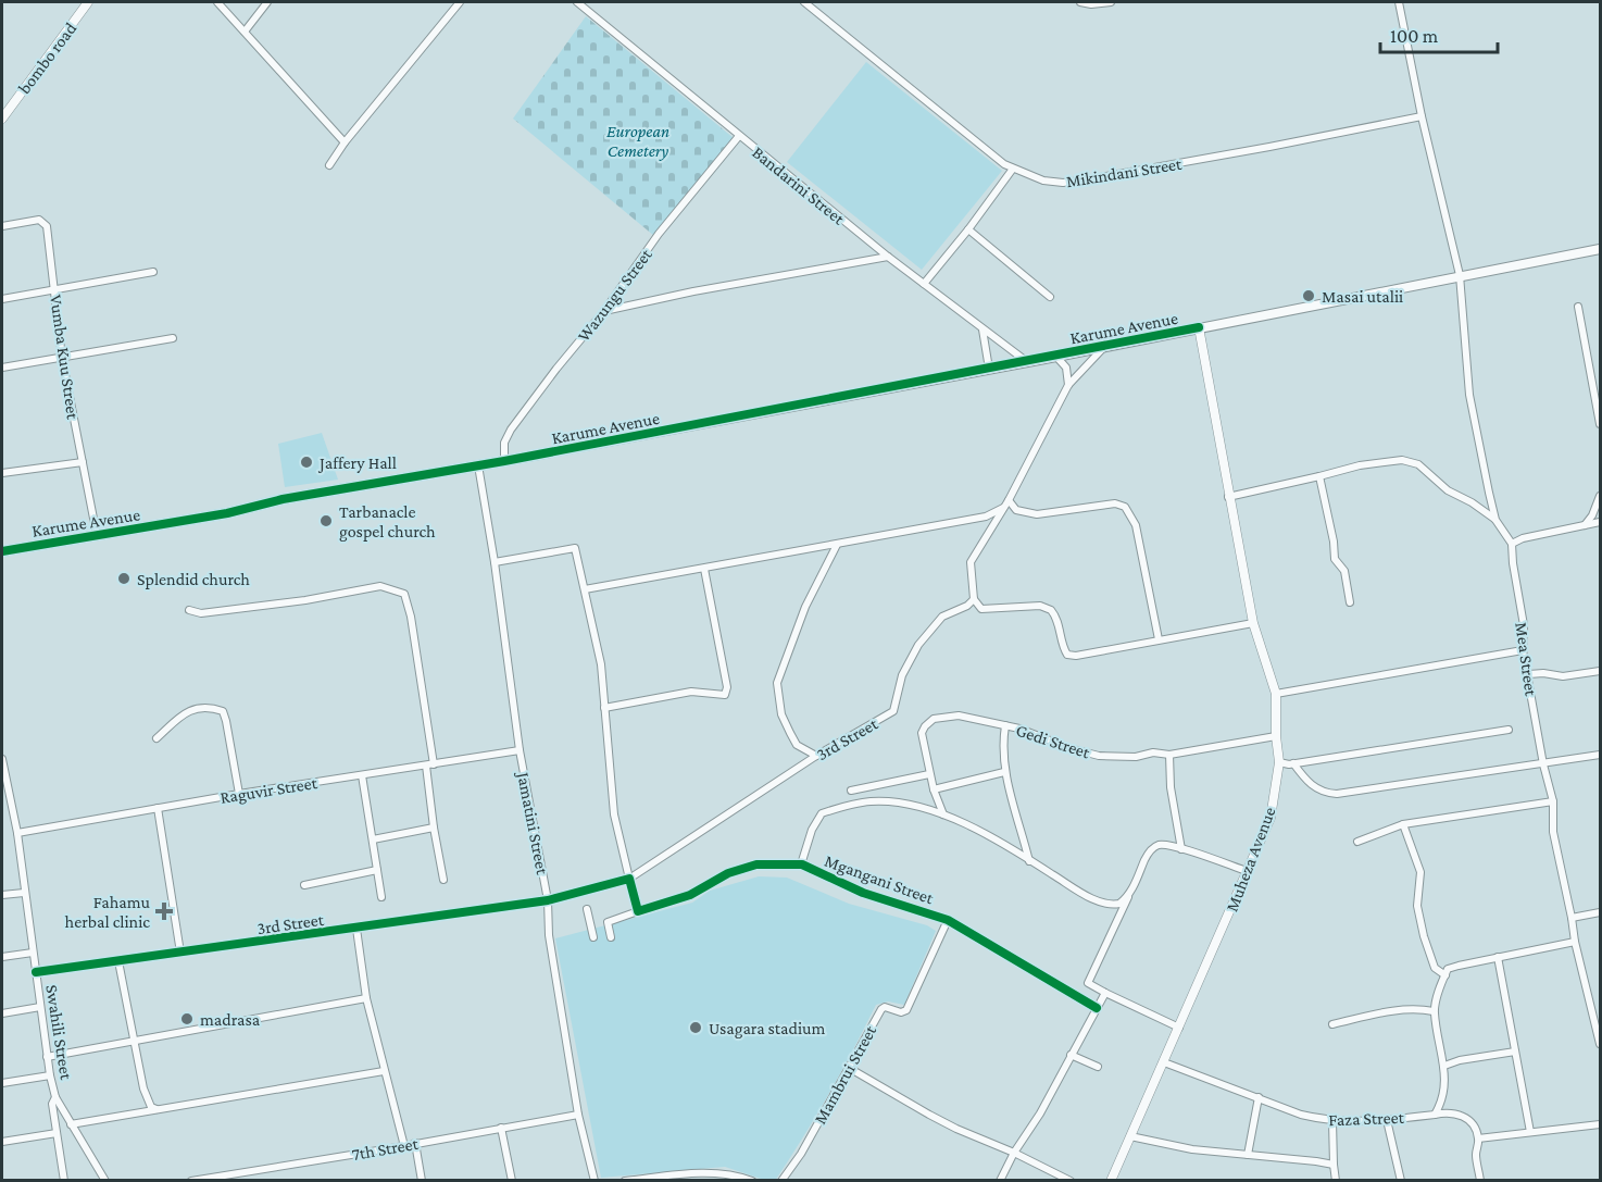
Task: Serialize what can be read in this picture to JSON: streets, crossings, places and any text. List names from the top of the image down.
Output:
{
  "streets": {
    "main road": ["Karume Avenue"],
    "street": [
      "bombo road",
      "Mikindani Street",
      "Bandarini Street",
      "Wazungu Street",
      "Vumba Kuu Street",
      "Mea Street",
      "3rd Street",
      "Gedi Street",
      "Raguvir Street",
      "Jamatini Street",
      "Muheza Avenue",
      "Mgangani Street",
      "Swahili Street",
      "Mambrui Street",
      "Faza Street",
      "7th Street"
    ]
  },
  "crossings": [
    ["Mikindani Street", "Mea Street"],
    ["Bandarini Street", "Wazungu Street"],
    ["Bandarini Street", "Karume Avenue"],
    ["Wazungu Street", "Karume Avenue"],
    ["Karume Avenue", "Vumba Kuu Street"],
    ["Karume Avenue", "Mea Street"],
    ["Karume Avenue", "Jamatini Street"],
    ["Karume Avenue", "Muheza Avenue"],
    ["3rd Street", "Jamatini Street"],
    ["3rd Street", "Swahili Street"],
    ["Gedi Street", "Muheza Avenue"],
    ["Raguvir Street", "Jamatini Street"],
    ["Raguvir Street", "Swahili Street"],
    ["Jamatini Street", "7th Street"],
    ["Muheza Avenue", "Faza Street"],
    ["Mgangani Street", "Mambrui Street"]
  ],
  "parks": ["European Cemetery"],
  "places": {
    "other": [
      "Masai utalii",
      "Jaffery Hall",
      "Tarbanacle gospel church",
      "Splendid church",
      "madrasa",
      "Usagara stadium"
    ],
    "health": ["Fahamu herbal clinic"]
  },
  "scale_bar": "100 m"
}
